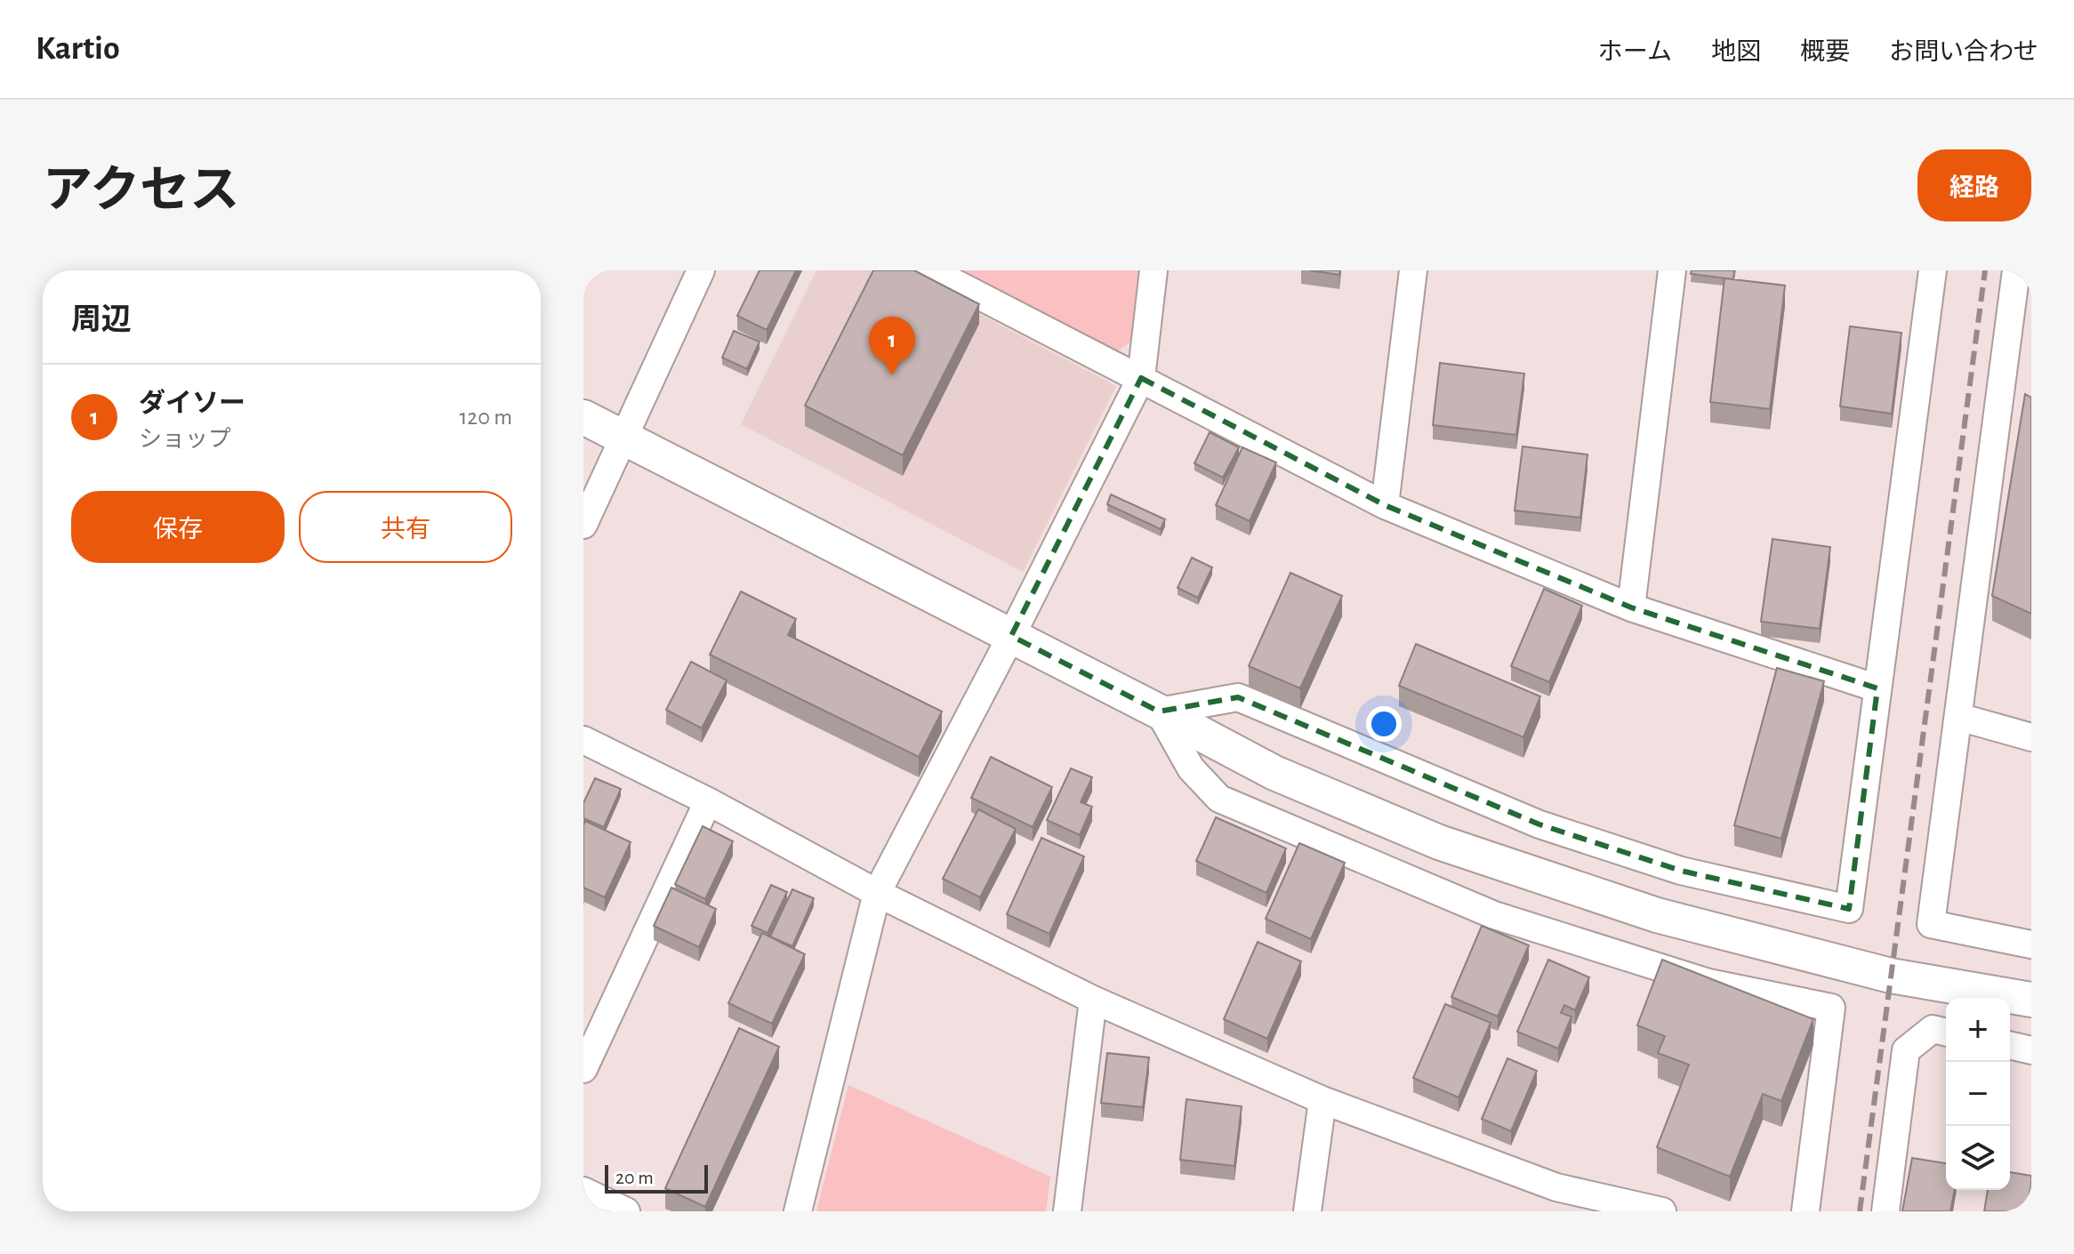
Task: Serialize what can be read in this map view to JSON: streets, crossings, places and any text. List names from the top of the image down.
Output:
{
  "scale_bar": "20 m",
  "page": {
    "header": "Kartio",
    "nav": [
      "ホーム",
      "地図",
      "概要",
      "お問い合わせ"
    ],
    "title": "アクセス",
    "buttons": [
      "経路",
      ["保存", "共有"]
    ],
    "heading": "周辺",
    "pins": "1",
    "list": [
      {
        "mark": "1",
        "name": "ダイソー",
        "note": "ショップ",
        "value": "120 m"
      }
    ],
    "map_buttons": ["+", "−"],
    "scale": "20 m"
  }
}
